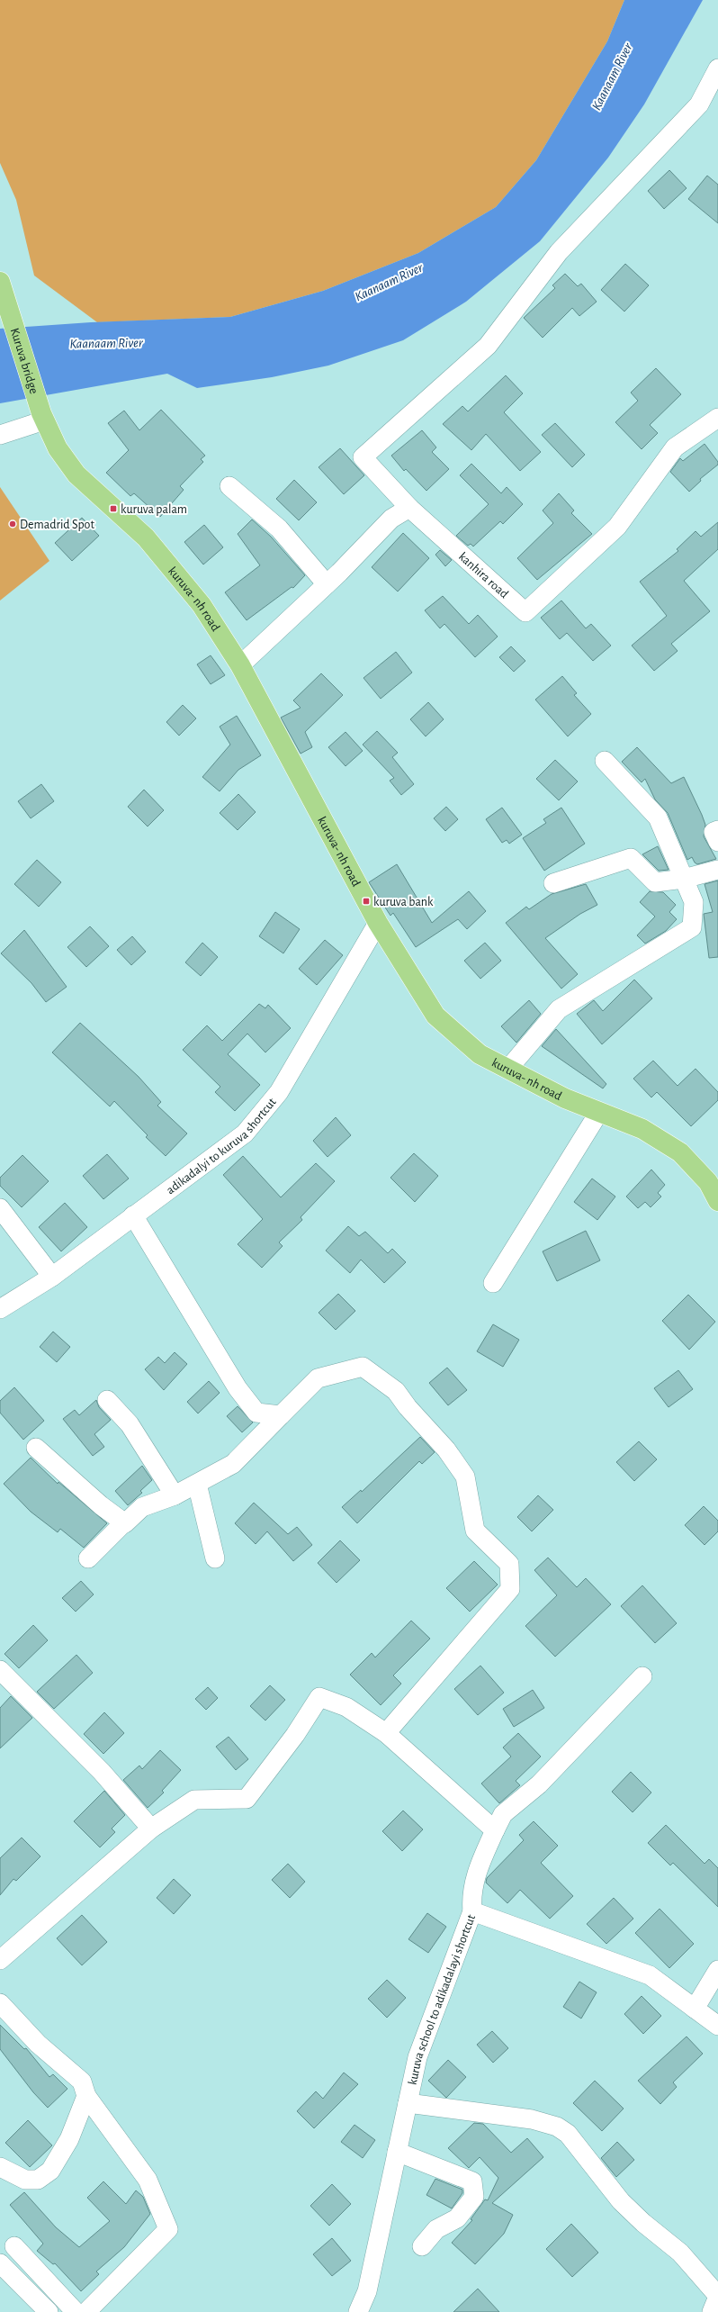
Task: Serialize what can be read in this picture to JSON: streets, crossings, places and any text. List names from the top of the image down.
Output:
{
  "streets": {
    "main road": ["Kuruva bridge", "kuruva- nh road"],
    "street": ["kanhira road", "adikadalyi to kuruva shortcut", "kuruva school to adikadalayi shortcut"]
  },
  "crossings": [
    ["Kuruva bridge", "kuruva- nh road"],
    ["kuruva- nh road", "adikadalyi to kuruva shortcut"]
  ],
  "water": ["Kaanaam River"],
  "places": {
    "transit": ["kuruva palam", "kuruva bank"],
    "other": ["Demadrid Spot"]
  }
}
